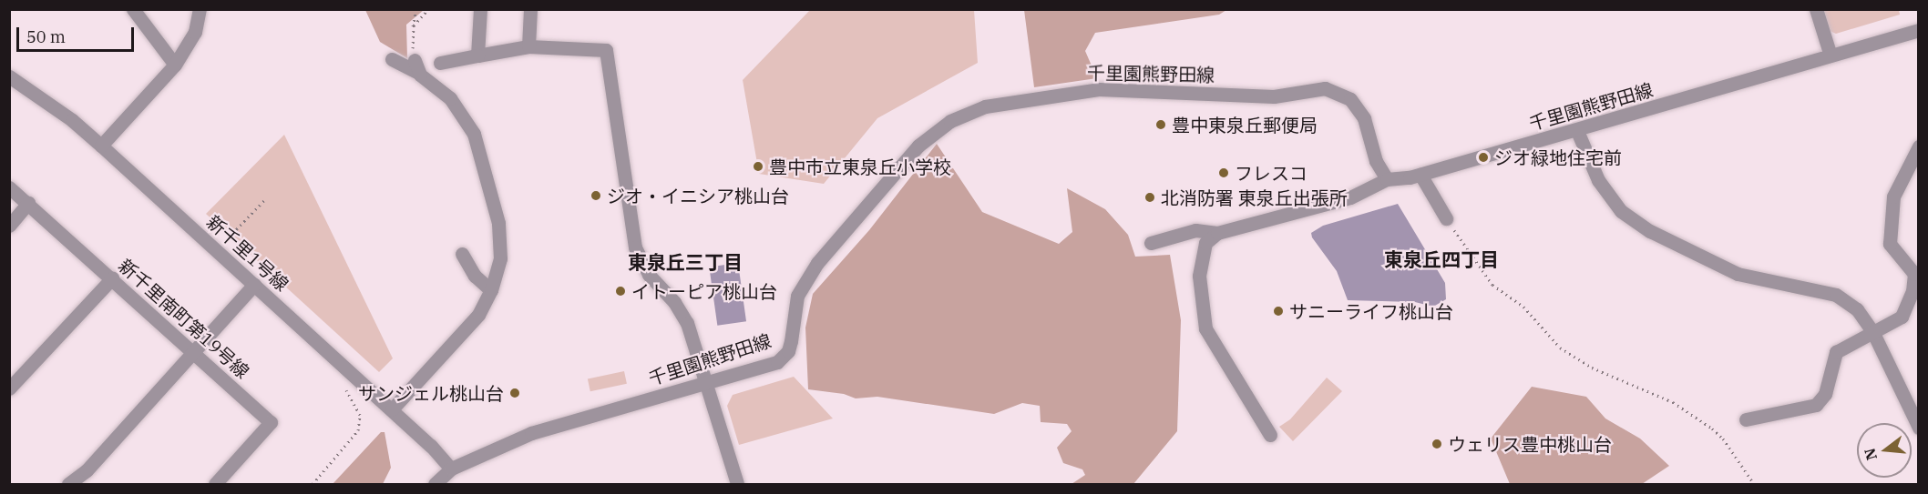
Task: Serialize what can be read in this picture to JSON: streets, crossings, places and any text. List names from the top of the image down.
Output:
{
  "streets": {
    "street": ["千里園熊野田線", "新千里1号線", "新千里南町第19号線"]
  },
  "crossings": [
    ["千里園熊野田線", "新千里1号線"]
  ],
  "districts": ["東泉丘四丁目", "東泉丘三丁目"],
  "places": [
    "豊中東泉丘郵便局",
    "ジオ緑地住宅前",
    "豊中市立東泉丘小学校",
    "フレスコ",
    "ジオ・イニシア桃山台",
    "北消防署 東泉丘出張所",
    "イトーピア桃山台",
    "サニーライフ桃山台",
    "サンジェル桃山台",
    "ウェリス豊中桃山台"
  ],
  "scale_bar": "50 m",
  "north": "left"
}
